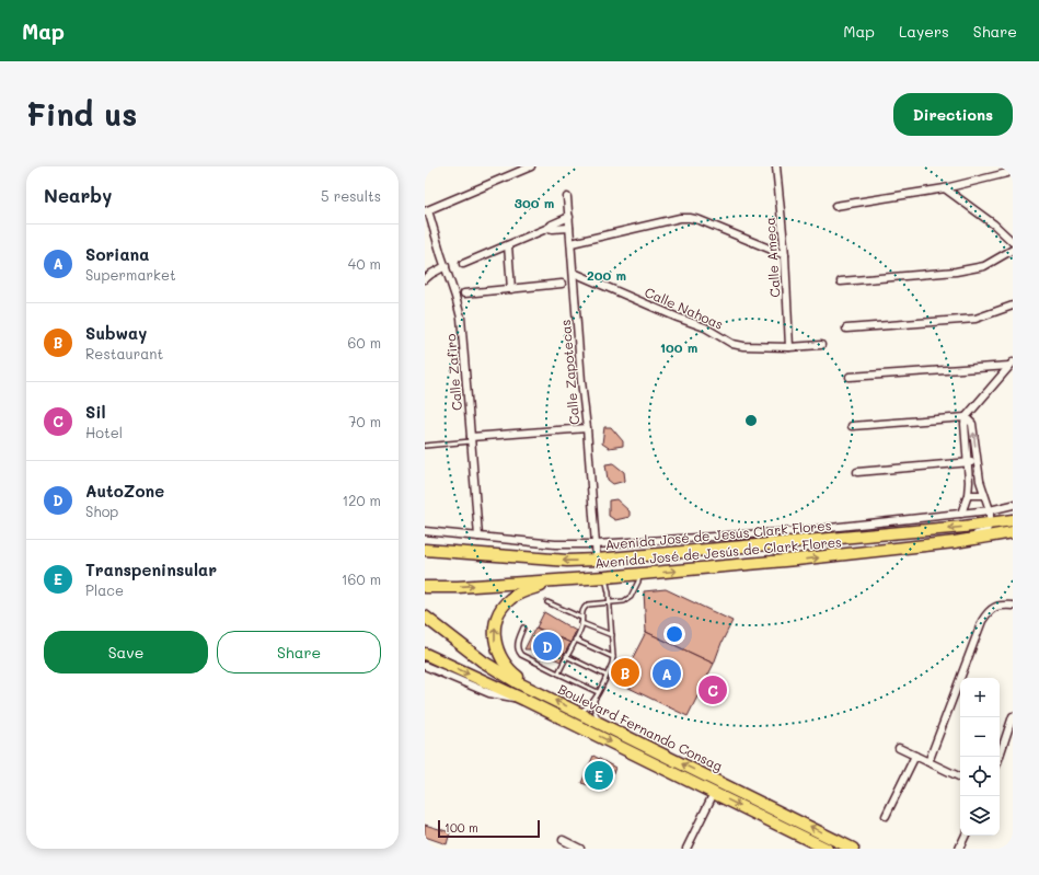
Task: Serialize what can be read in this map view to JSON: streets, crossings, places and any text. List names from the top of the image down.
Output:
{
  "streets": {
    "highway": ["Avenida José de Jesús Clark Flores", "Avenida José de Jesús de Clark Flores", "Boulevard Fernando Consag"],
    "street": [
      "Calle Ameca",
      "Calle Nahoas",
      "Calle Zafiro",
      "Calle Zapotecas"
    ]
  },
  "crossings": [
    ["Calle Ameca", "Calle Nahoas"],
    ["Calle Nahoas", "Calle Zapotecas"],
    ["Calle Zapotecas", "Avenida José de Jesús Clark Flores"]
  ],
  "one_way": ["Avenida José de Jesús Clark Flores", "Avenida José de Jesús de Clark Flores"],
  "scale_bar": "100 m",
  "page": {
    "header": "Map",
    "nav": ["Map", "Layers", "Share"],
    "buttons": [
      "Directions",
      ["Save", "Share"]
    ],
    "title": "Find us",
    "heading": ["Nearby", "5 results"],
    "list": [
      {
        "mark": "A",
        "name": "Soriana",
        "note": "Supermarket",
        "value": "40 m"
      },
      {
        "mark": "B",
        "name": "Subway",
        "note": "Restaurant",
        "value": "60 m"
      },
      {
        "mark": "C",
        "name": "Sil",
        "note": "Hotel",
        "value": "70 m"
      },
      {
        "mark": "D",
        "name": "AutoZone",
        "note": "Shop",
        "value": "120 m"
      },
      {
        "mark": "E",
        "name": "Transpeninsular",
        "note": "Place",
        "value": "160 m"
      }
    ],
    "pins": [
      "D",
      "B",
      "A",
      "C",
      "E"
    ],
    "map_buttons": ["+", "−"],
    "scale": "100 m"
  },
  "rings": ["300 m", "200 m", "100 m"]
}
